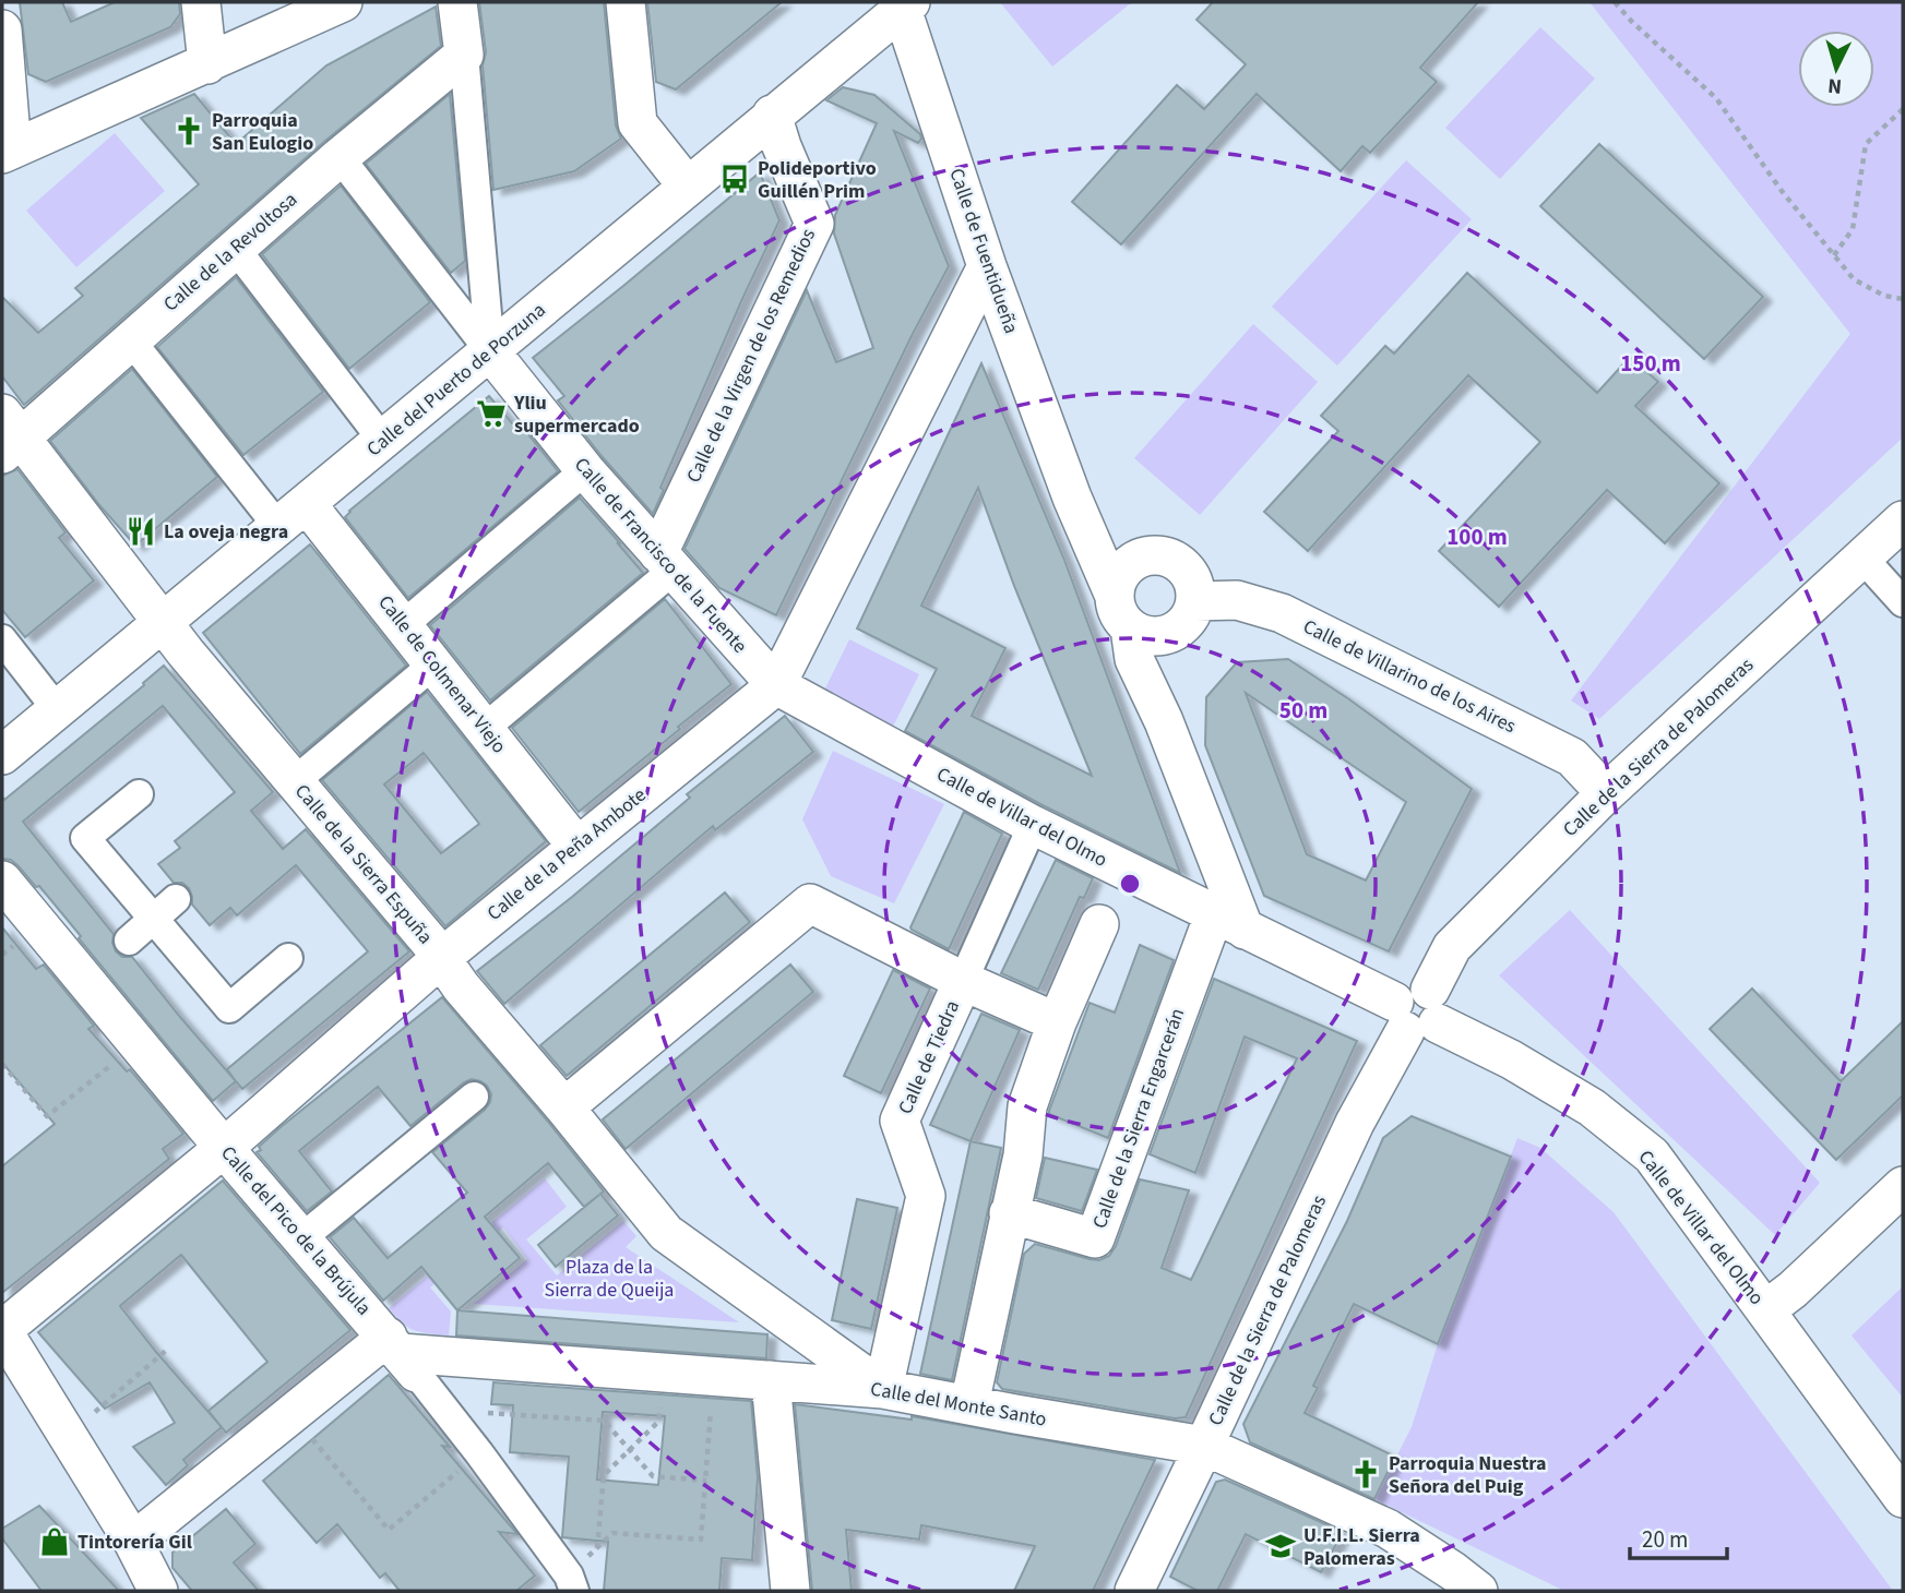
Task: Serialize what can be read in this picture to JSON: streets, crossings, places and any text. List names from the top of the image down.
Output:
{
  "streets": {
    "street": [
      "Calle de Fuentidueña",
      "Calle de la Revoltosa",
      "Calle de la Virgen de los Remedios",
      "Calle del Puerto de Porzuna",
      "Calle de Francisco de la Fuente",
      "Calle de Colmenar Viejo",
      "Calle de Villarino de los Aires",
      "Calle de la Sierra de Palomeras",
      "Calle de Villar del Olmo",
      "Calle de la Peña Ambote",
      "Calle de la Sierra Espuña",
      "Calle de Tiedra",
      "Calle de la Sierra Engarcerán",
      "Calle del Pico de la Brújula",
      "Calle del Monte Santo"
    ]
  },
  "crossings": [
    ["Calle de Fuentidueña", "Calle del Puerto de Porzuna"],
    ["Calle de Fuentidueña", "Calle de Villarino de los Aires"],
    ["Calle de Fuentidueña", "Calle de la Peña Ambote"],
    ["Calle de la Revoltosa", "Calle de la Sierra Espuña"],
    ["Calle de la Virgen de los Remedios", "Calle del Puerto de Porzuna"],
    ["Calle de la Virgen de los Remedios", "Calle de Francisco de la Fuente"],
    ["Calle del Puerto de Porzuna", "Calle de Francisco de la Fuente"],
    ["Calle del Puerto de Porzuna", "Calle de Colmenar Viejo"],
    ["Calle del Puerto de Porzuna", "Calle de la Sierra Espuña"],
    ["Calle de Francisco de la Fuente", "Calle de Villar del Olmo"],
    ["Calle de Francisco de la Fuente", "Calle de la Peña Ambote"],
    ["Calle de Colmenar Viejo", "Calle de la Peña Ambote"],
    ["Calle de Villarino de los Aires", "Calle de la Sierra de Palomeras"],
    ["Calle de la Sierra de Palomeras", "Calle de Villar del Olmo"],
    ["Calle de la Sierra de Palomeras", "Calle del Monte Santo"],
    ["Calle de Villar del Olmo", "Calle de la Peña Ambote"],
    ["Calle de Villar del Olmo", "Calle de Tiedra"],
    ["Calle de Villar del Olmo", "Calle de la Sierra Engarcerán"],
    ["Calle de la Peña Ambote", "Calle de la Sierra Espuña"],
    ["Calle de la Peña Ambote", "Calle del Pico de la Brújula"],
    ["Calle de la Sierra Espuña", "Calle de Tiedra"],
    ["Calle de la Sierra Espuña", "Calle del Monte Santo"],
    ["Calle de Tiedra", "Calle del Monte Santo"],
    ["Calle del Pico de la Brújula", "Calle del Monte Santo"]
  ],
  "parks": ["Plaza de la Sierra de Queija"],
  "places": {
    "church": ["Parroquia San Eulogio", "Parroquia Nuestra Señora del Puig"],
    "bus stop": ["Polideportivo Guillén Prim"],
    "supermarket": ["Yliu supermercado"],
    "restaurant": ["La oveja negra"],
    "shop": ["Tintorería Gil"],
    "school or university": ["U.F.I.L. Sierra Palomeras"]
  },
  "scale_bar": "20 m",
  "north": "bottom",
  "rings": ["150 m", "100 m", "50 m"]
}
